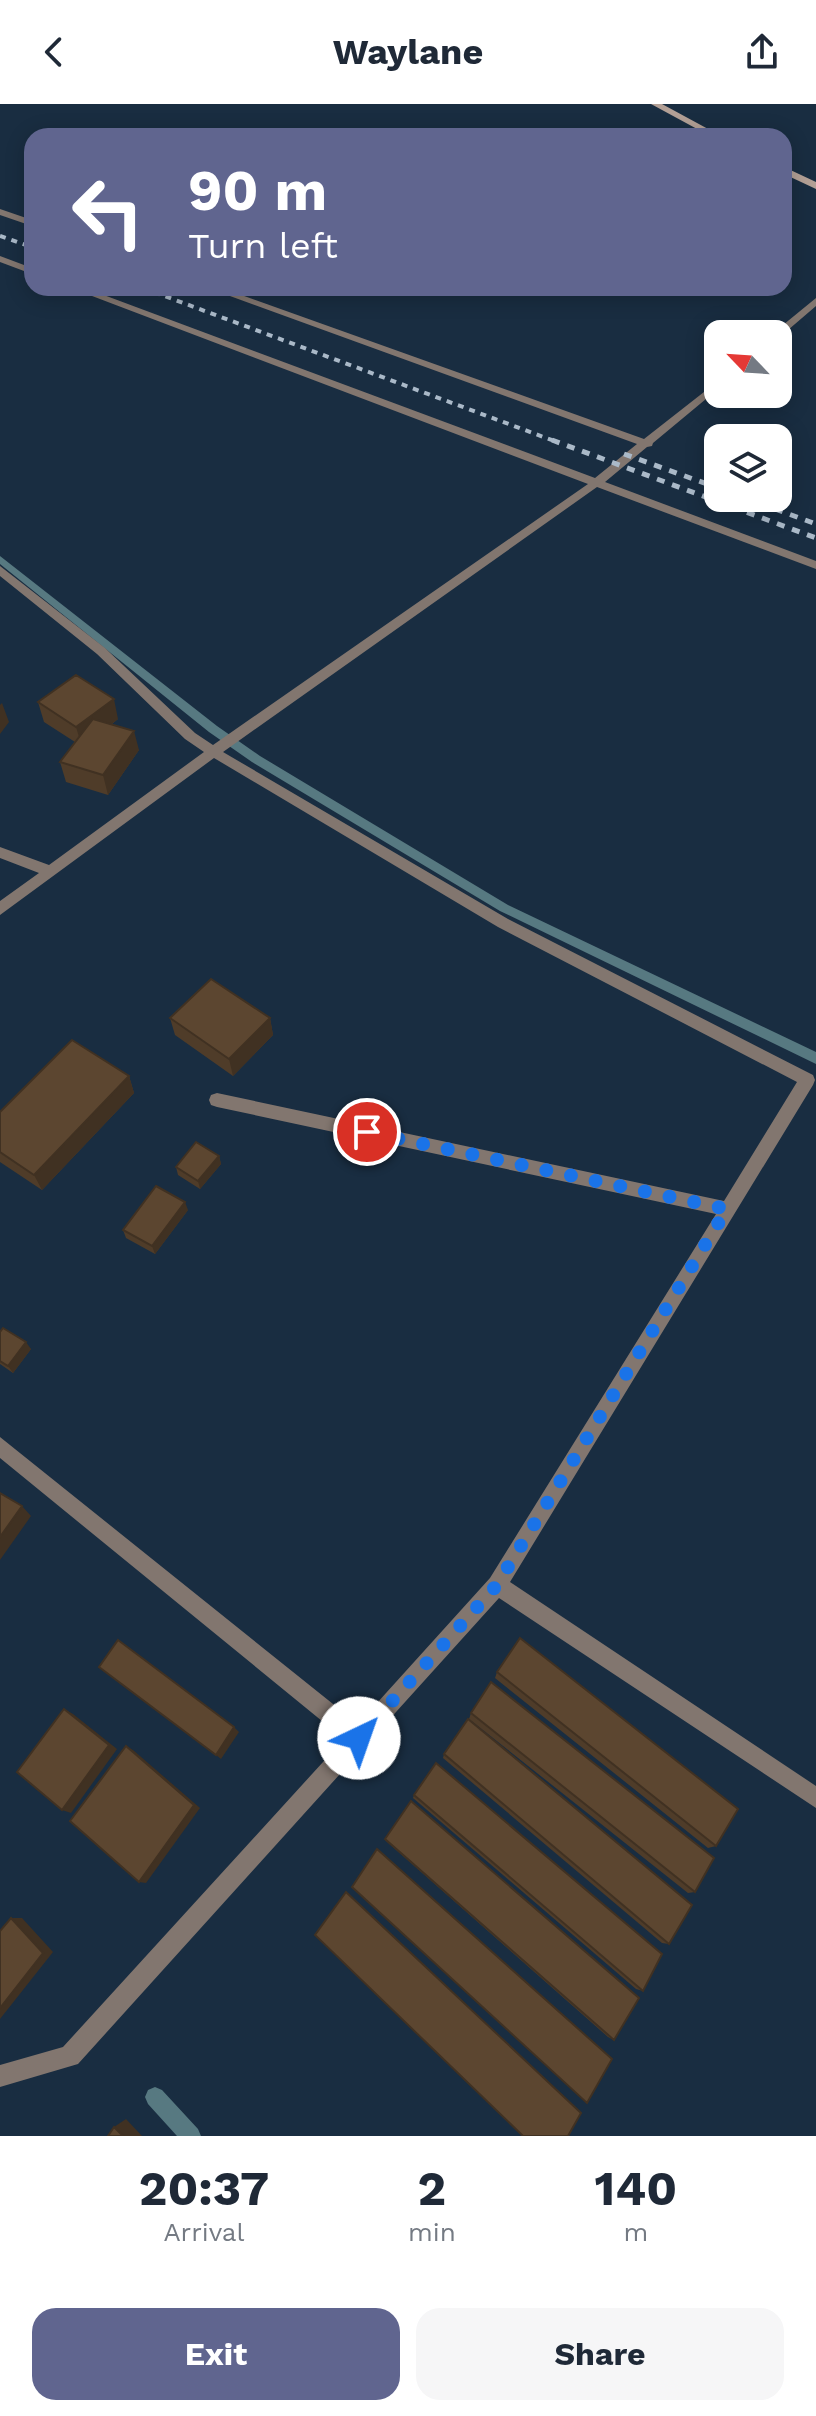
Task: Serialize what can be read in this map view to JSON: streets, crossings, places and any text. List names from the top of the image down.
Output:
{
  "north": "top left",
  "page": {
    "header": "Waylane",
    "turn": ["90 m", "Turn left"],
    "eta": [
      "20:37",
      "Arrival",
      "2",
      "min",
      "140",
      "m"
    ],
    "buttons": ["Exit", "Share"]
  }
}
